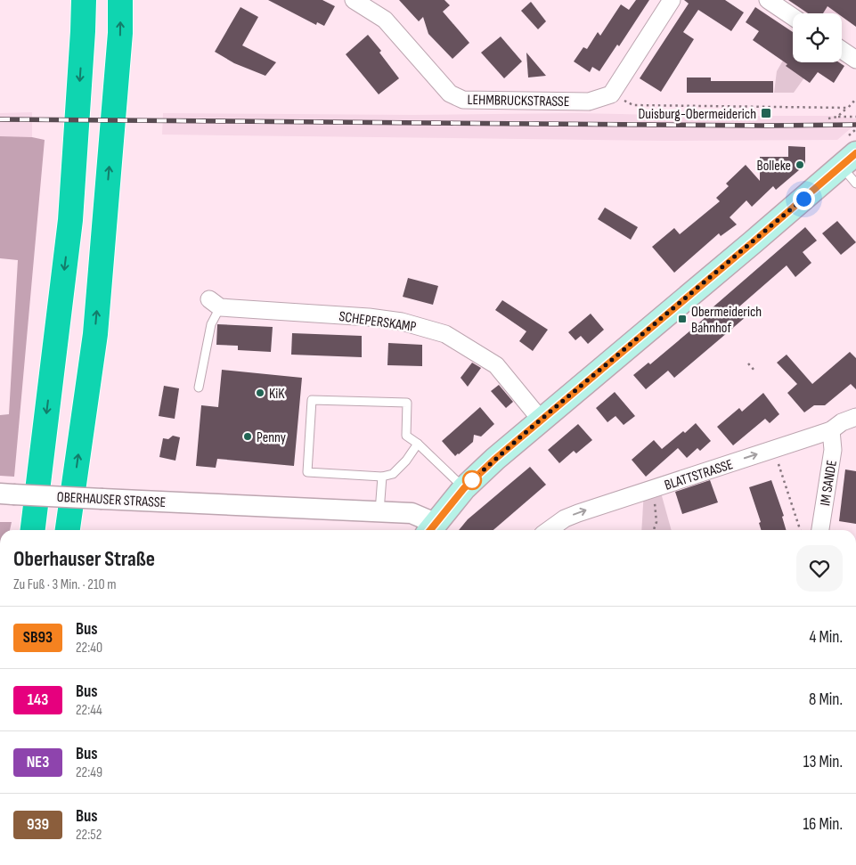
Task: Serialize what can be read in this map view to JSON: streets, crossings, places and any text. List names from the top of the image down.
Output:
{
  "streets": {
    "street": [
      "LEHMBRUCKSTRASSE",
      "SCHEPERSKAMP",
      "BLATTSTRASSE",
      "IM SANDE",
      "OBERHAUSER STRASSE"
    ]
  },
  "crossings": [
    ["BLATTSTRASSE", "IM SANDE"]
  ],
  "one_way": ["BLATTSTRASSE"],
  "places": {
    "transit": ["Duisburg-Obermeiderich", "Obermeiderich Bahnhof"],
    "other": ["Bolleke", "KiK", "Penny"]
  },
  "lines": ["bus line SB93"],
  "page": {
    "heading": ["Oberhauser Straße", "Zu Fuß · 3 Min. · 210 m"],
    "list": [
      {
        "mark": "SB93",
        "name": "Bus",
        "note": "22:40",
        "value": "4 Min."
      },
      {
        "mark": "143",
        "name": "Bus",
        "note": "22:44",
        "value": "8 Min."
      },
      {
        "mark": "NE3",
        "name": "Bus",
        "note": "22:49",
        "value": "13 Min."
      },
      {
        "mark": "939",
        "name": "Bus",
        "note": "22:52",
        "value": "16 Min."
      }
    ]
  }
}
